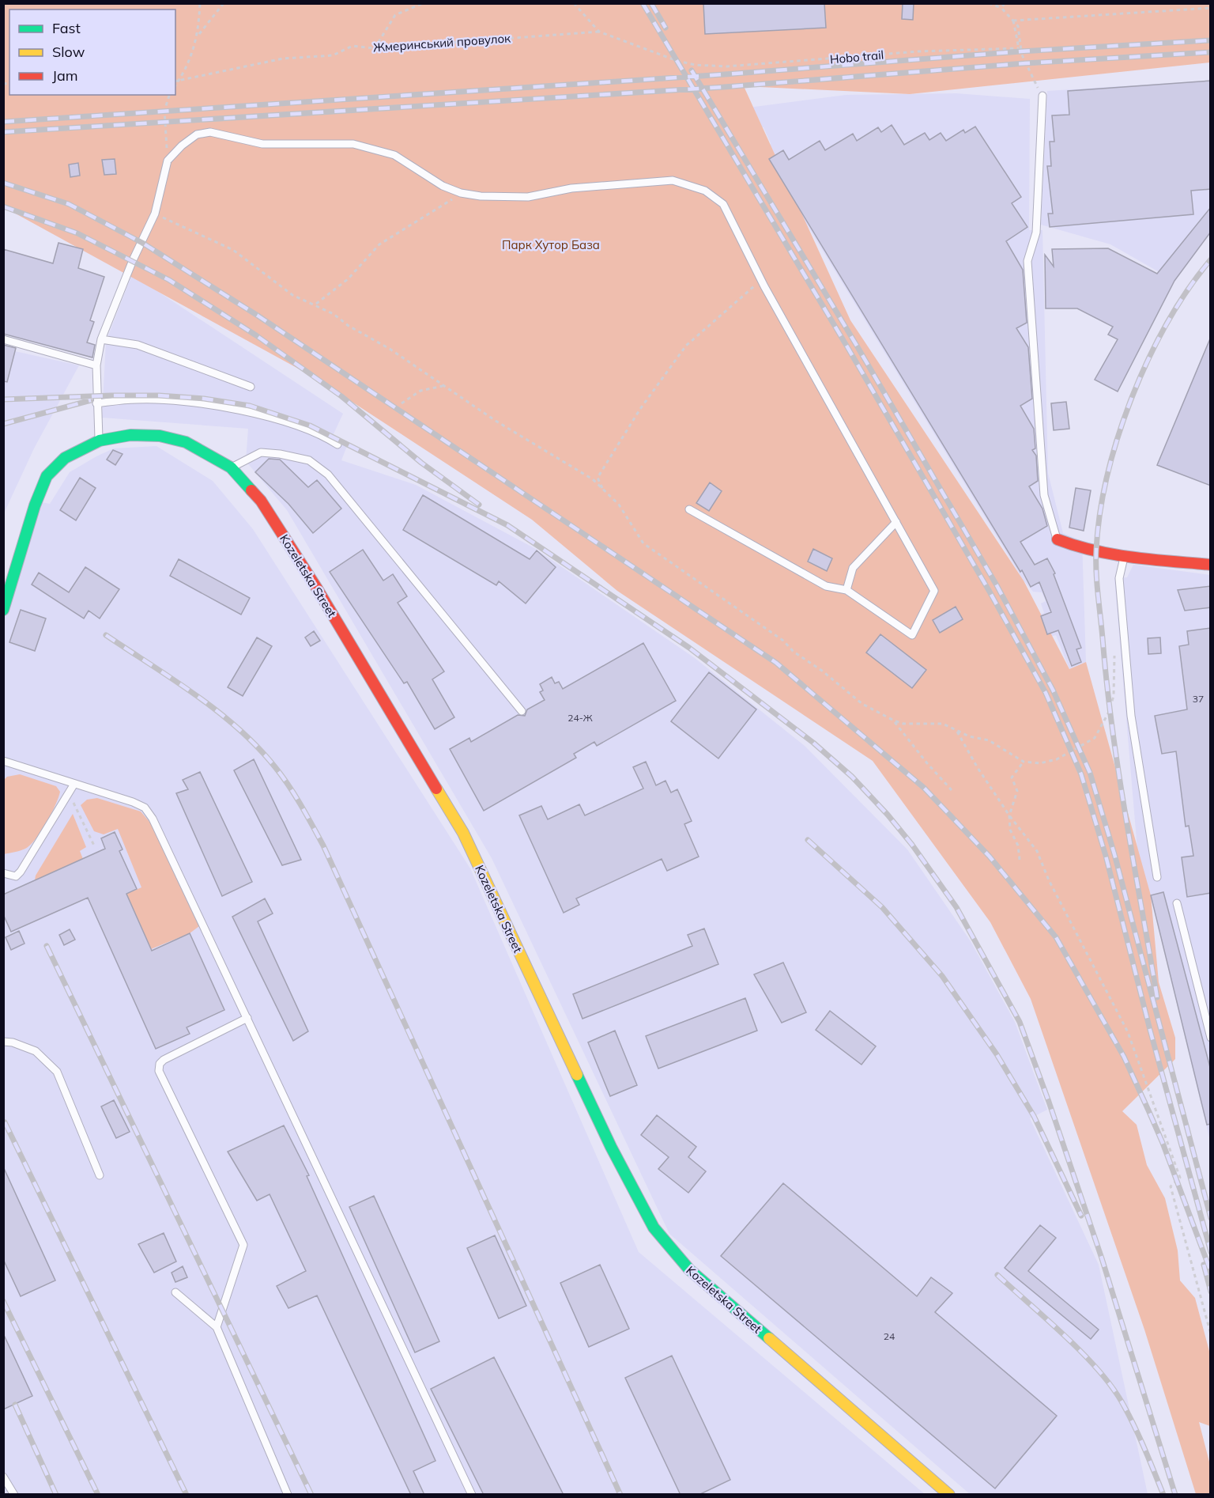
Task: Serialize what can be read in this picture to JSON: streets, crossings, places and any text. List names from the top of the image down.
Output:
{
  "streets": {
    "street": ["Kozeletska Street"],
    "path": ["Жмеринський провулок", "Hobo trail"]
  },
  "crossings": [
    ["Жмеринський провулок", "Hobo trail"]
  ],
  "parks": ["Парк Хутор База"],
  "house_numbers": ["37", "24-Ж", "24"],
  "legend": ["Fast", "Slow", "Jam"]
}
